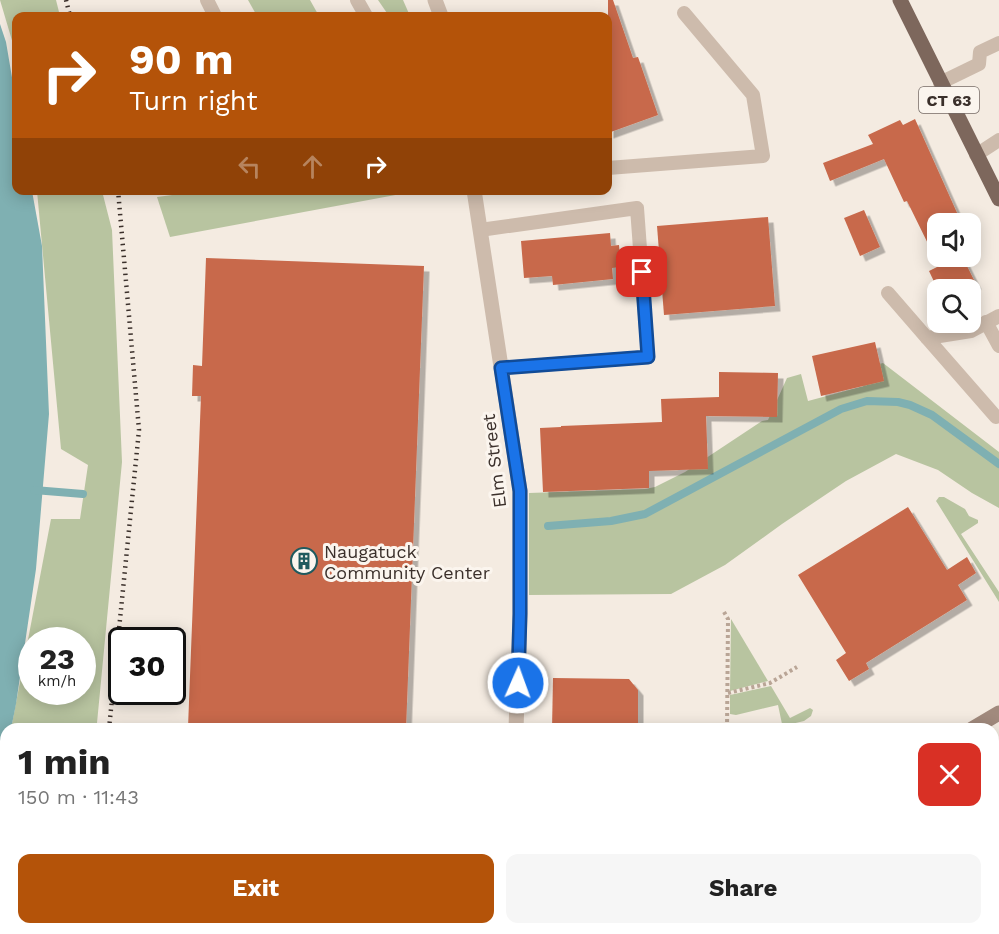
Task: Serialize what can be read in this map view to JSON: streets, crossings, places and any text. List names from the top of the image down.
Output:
{
  "streets": {
    "main road": ["CT 63"],
    "street": ["Elm Street"]
  },
  "places": {
    "building": ["Naugatuck Community Center"]
  },
  "page": {
    "turn": ["90 m", "Turn right"],
    "speed": "23 km/h",
    "limit": "30",
    "heading": ["1 min", "150 m · 11:43"],
    "buttons": ["Exit", "Share"]
  }
}
